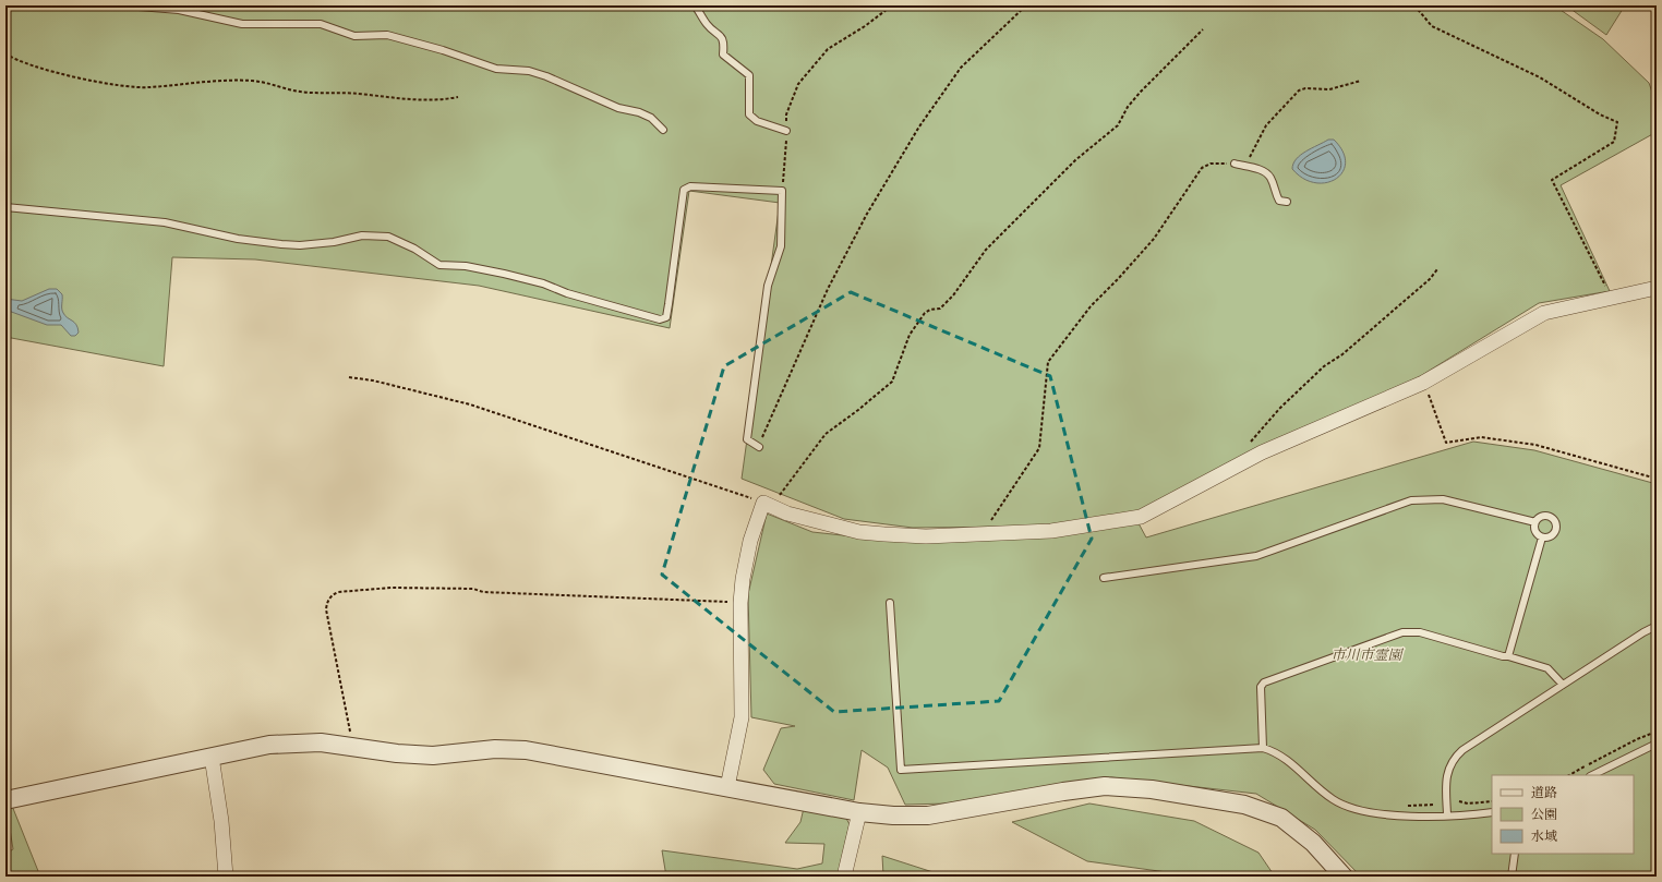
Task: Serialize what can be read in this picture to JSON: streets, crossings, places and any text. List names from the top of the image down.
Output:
{
  "parks": ["市川市霊園"],
  "legend": ["道路", "公園", "水域"]
}
